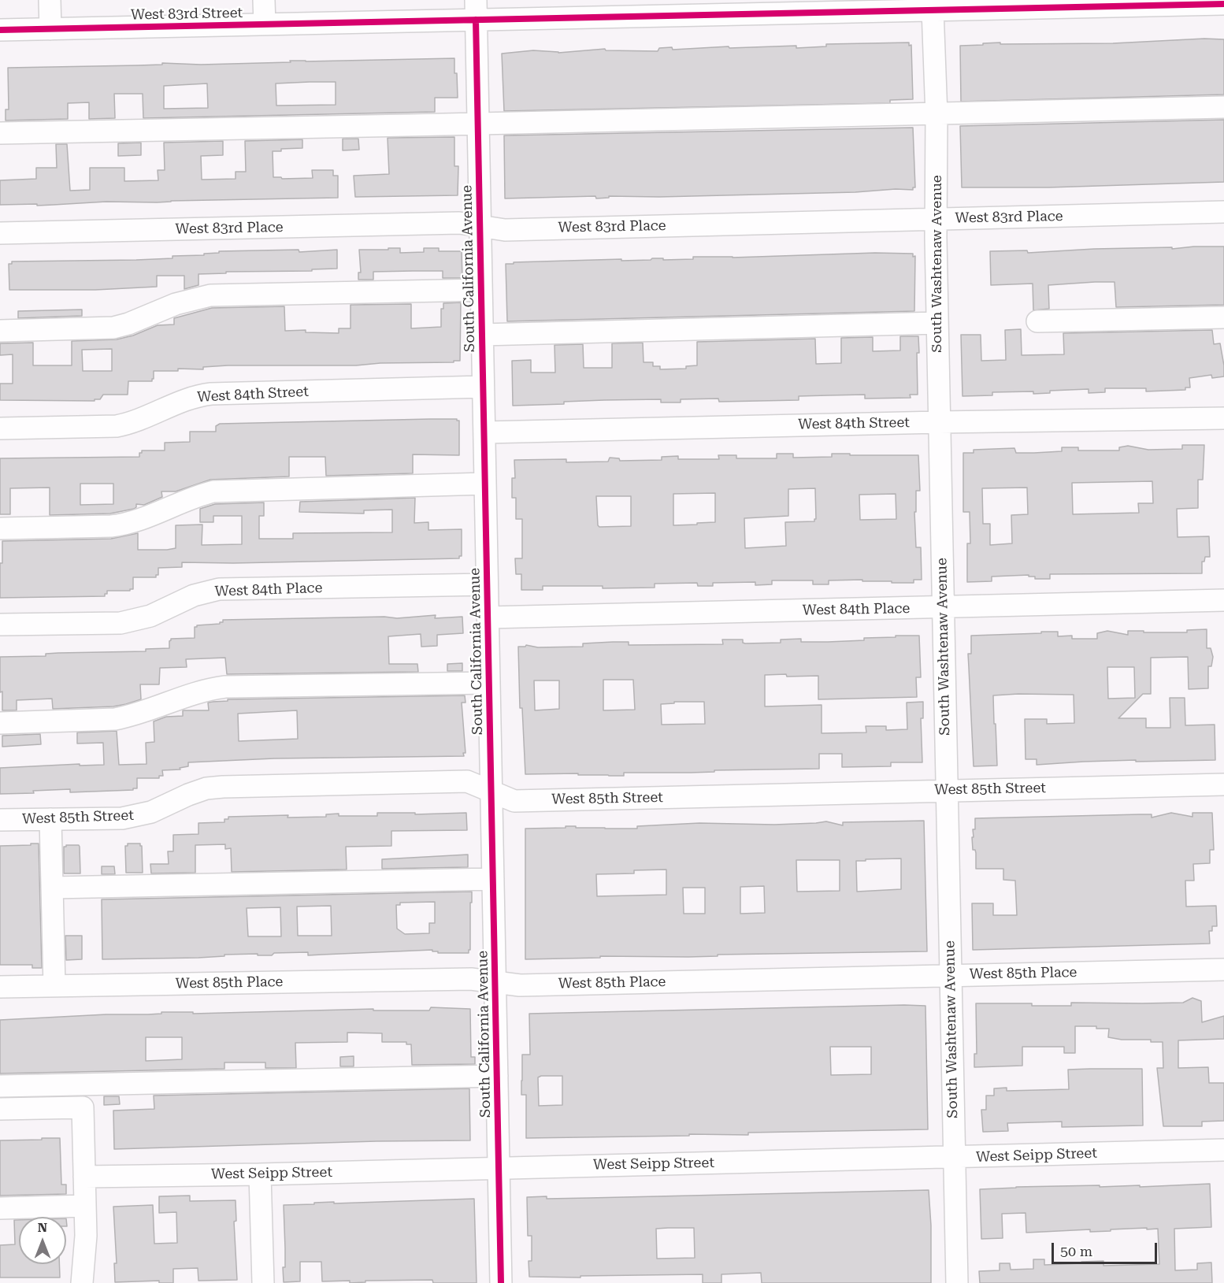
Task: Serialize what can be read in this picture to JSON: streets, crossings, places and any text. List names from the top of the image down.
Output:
{
  "streets": {
    "street": [
      "West 83rd Street",
      "West 83rd Place",
      "South Washtenaw Avenue",
      "South California Avenue",
      "West 84th Street",
      "West 84th Place",
      "West 85th Street",
      "West 85th Place",
      "West Seipp Street"
    ]
  },
  "crossings": [
    ["West 83rd Street", "South Washtenaw Avenue"],
    ["West 83rd Street", "South California Avenue"],
    ["West 83rd Place", "South Washtenaw Avenue"],
    ["West 83rd Place", "South California Avenue"],
    ["South Washtenaw Avenue", "West 84th Street"],
    ["South Washtenaw Avenue", "West 84th Place"],
    ["South Washtenaw Avenue", "West 85th Street"],
    ["South Washtenaw Avenue", "West 85th Place"],
    ["South Washtenaw Avenue", "West Seipp Street"],
    ["South California Avenue", "West 84th Street"],
    ["South California Avenue", "West 84th Place"],
    ["South California Avenue", "West 85th Street"],
    ["South California Avenue", "West 85th Place"],
    ["South California Avenue", "West Seipp Street"]
  ],
  "scale_bar": "50 m",
  "north": "top"
}
